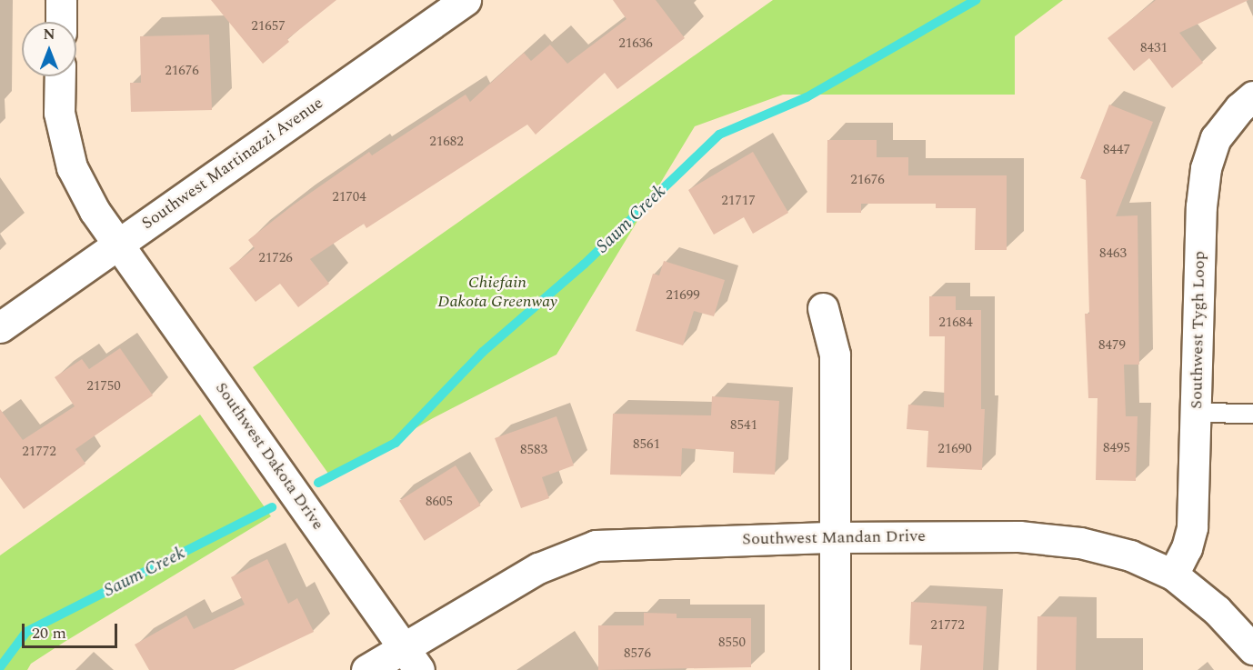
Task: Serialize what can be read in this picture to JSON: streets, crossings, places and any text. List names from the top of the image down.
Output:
{
  "streets": {
    "street": [
      "Southwest Martinazzi Avenue",
      "Southwest Tygh Loop",
      "Southwest Dakota Drive",
      "Southwest Mandan Drive"
    ]
  },
  "crossings": [
    ["Southwest Martinazzi Avenue", "Southwest Dakota Drive"],
    ["Southwest Tygh Loop", "Southwest Mandan Drive"],
    ["Southwest Dakota Drive", "Southwest Mandan Drive"]
  ],
  "water": ["Saum Creek"],
  "parks": ["Chiefain Dakota Greenway"],
  "house_numbers": [
    "21657",
    "21636",
    "8431",
    "21676",
    "21682",
    "8447",
    "21676",
    "21704",
    "21717",
    "8463",
    "21726",
    "21699",
    "21684",
    "8479",
    "21750",
    "8541",
    "8561",
    "8495",
    "21690",
    "8583",
    "21772",
    "8605",
    "21772",
    "8550",
    "8576"
  ],
  "scale_bar": "20 m",
  "north": "top"
}
